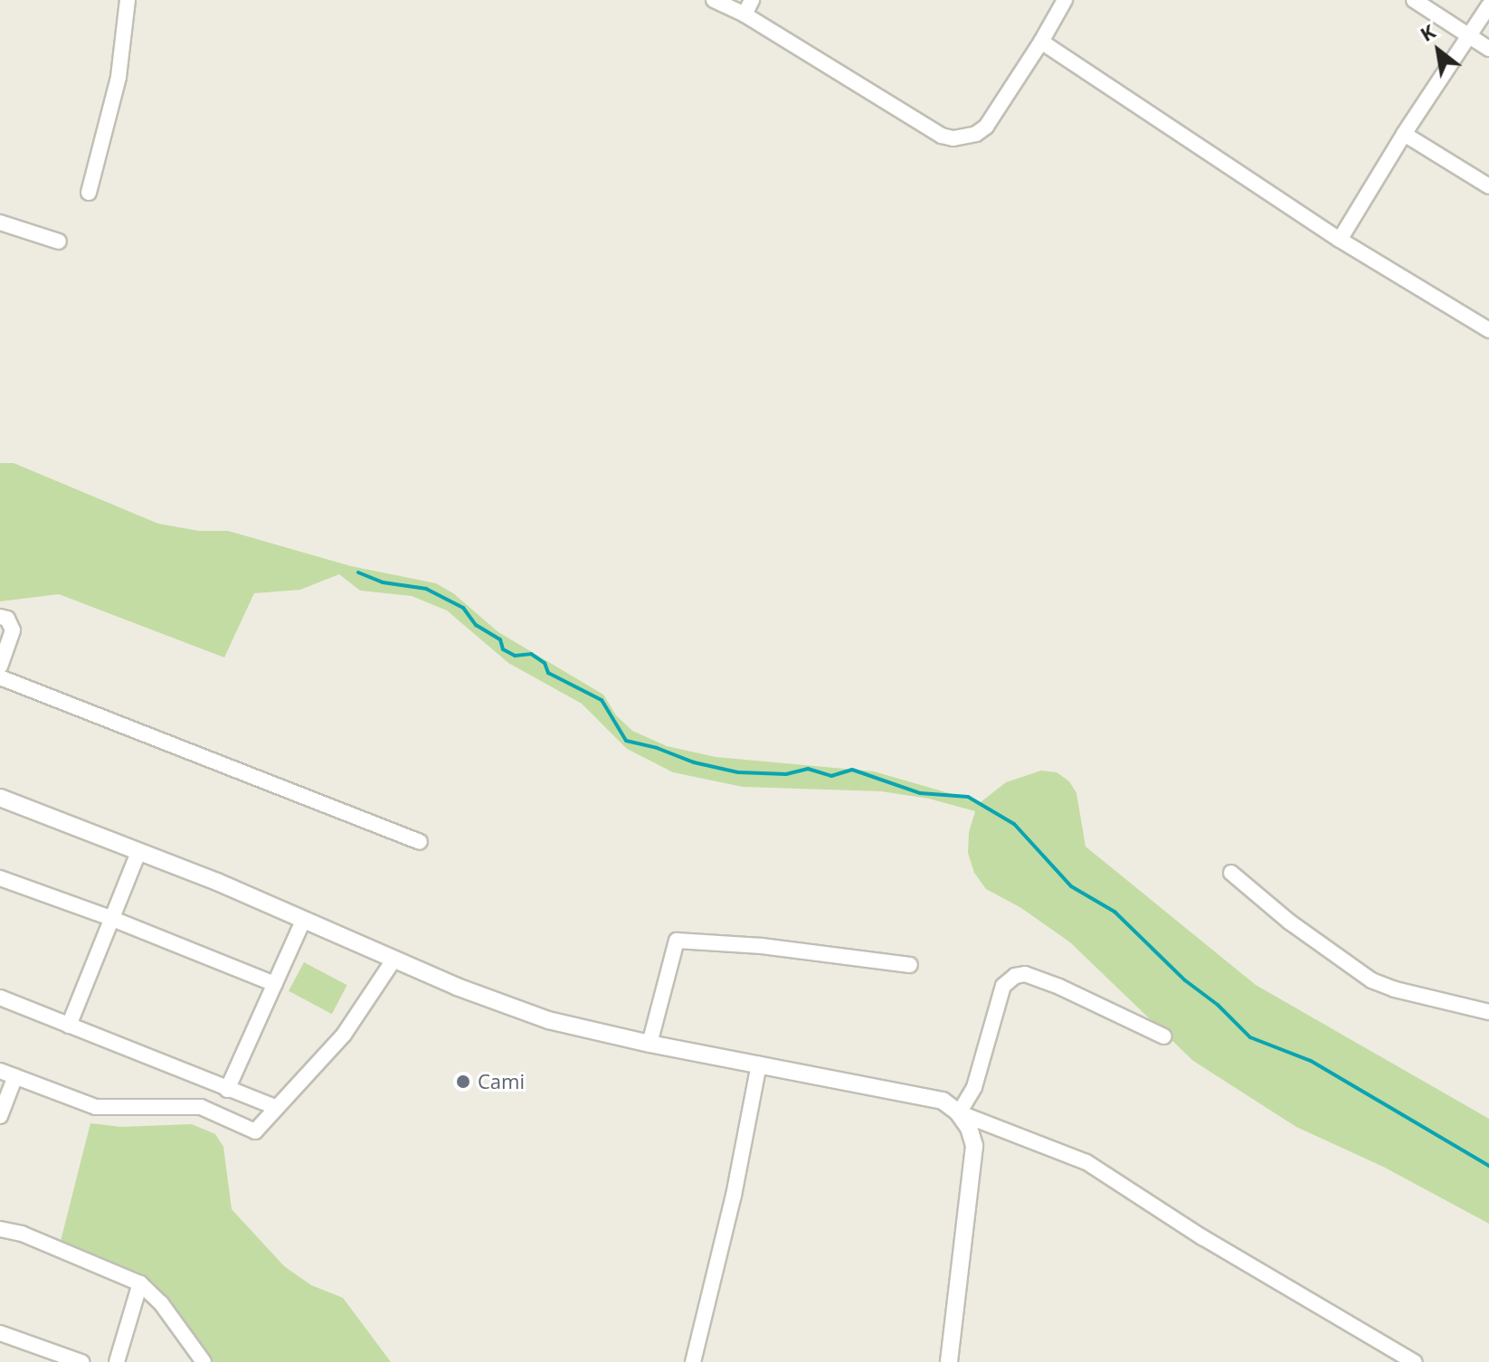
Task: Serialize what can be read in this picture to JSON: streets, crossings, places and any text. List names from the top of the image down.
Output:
{
  "places": ["Cami"],
  "north": "top left"
}
